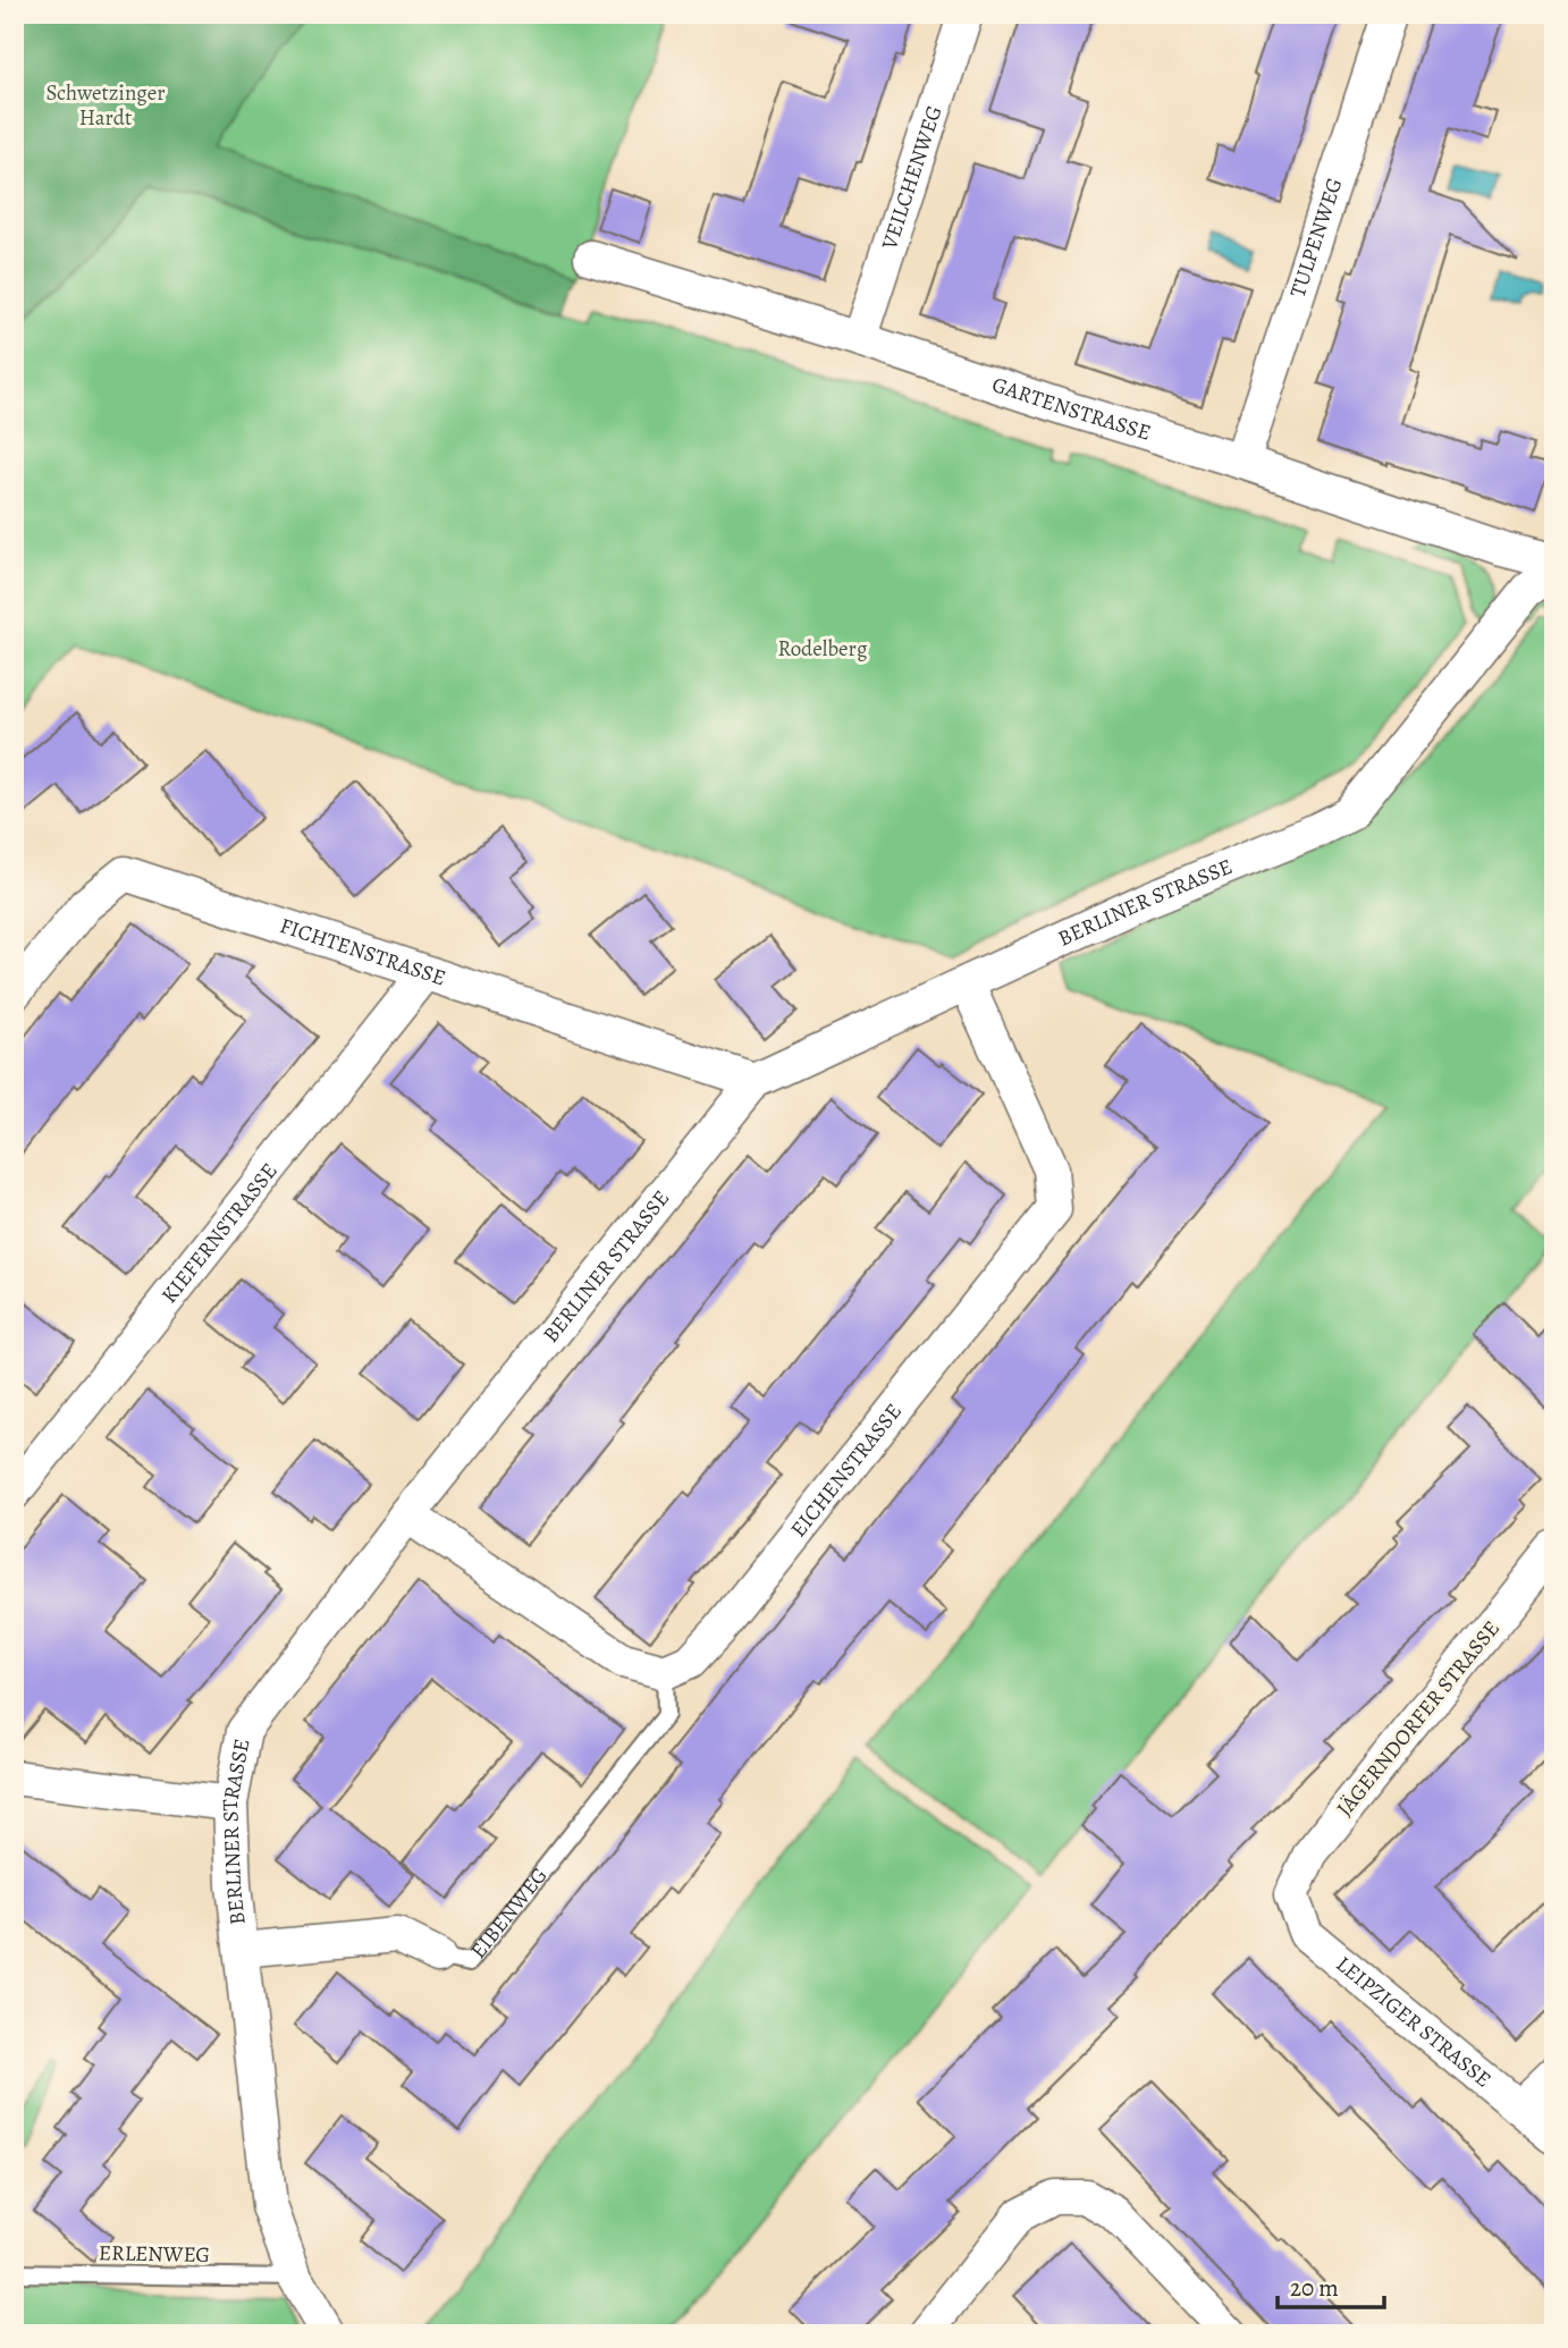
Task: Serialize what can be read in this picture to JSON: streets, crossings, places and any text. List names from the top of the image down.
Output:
{
  "streets": {
    "street": [
      "VEILCHENWEG",
      "TULPENWEG",
      "GARTENSTRASSE",
      "BERLINER STRASSE",
      "FICHTENSTRASSE",
      "KIEFERNSTRASSE",
      "EICHENSTRASSE",
      "JÄGERNDORFER STRASSE",
      "EIBENWEG",
      "LEIPZIGER STRASSE"
    ],
    "lane": ["ERLENWEG"]
  },
  "crossings": [
    ["VEILCHENWEG", "GARTENSTRASSE"],
    ["TULPENWEG", "GARTENSTRASSE"],
    ["BERLINER STRASSE", "FICHTENSTRASSE"],
    ["BERLINER STRASSE", "EICHENSTRASSE"],
    ["BERLINER STRASSE", "EIBENWEG"],
    ["BERLINER STRASSE", "ERLENWEG"],
    ["FICHTENSTRASSE", "KIEFERNSTRASSE"],
    ["EICHENSTRASSE", "EIBENWEG"],
    ["JÄGERNDORFER STRASSE", "LEIPZIGER STRASSE"]
  ],
  "parks": ["Schwetzinger Hardt", "Rodelberg"],
  "scale_bar": "20 m"
}
